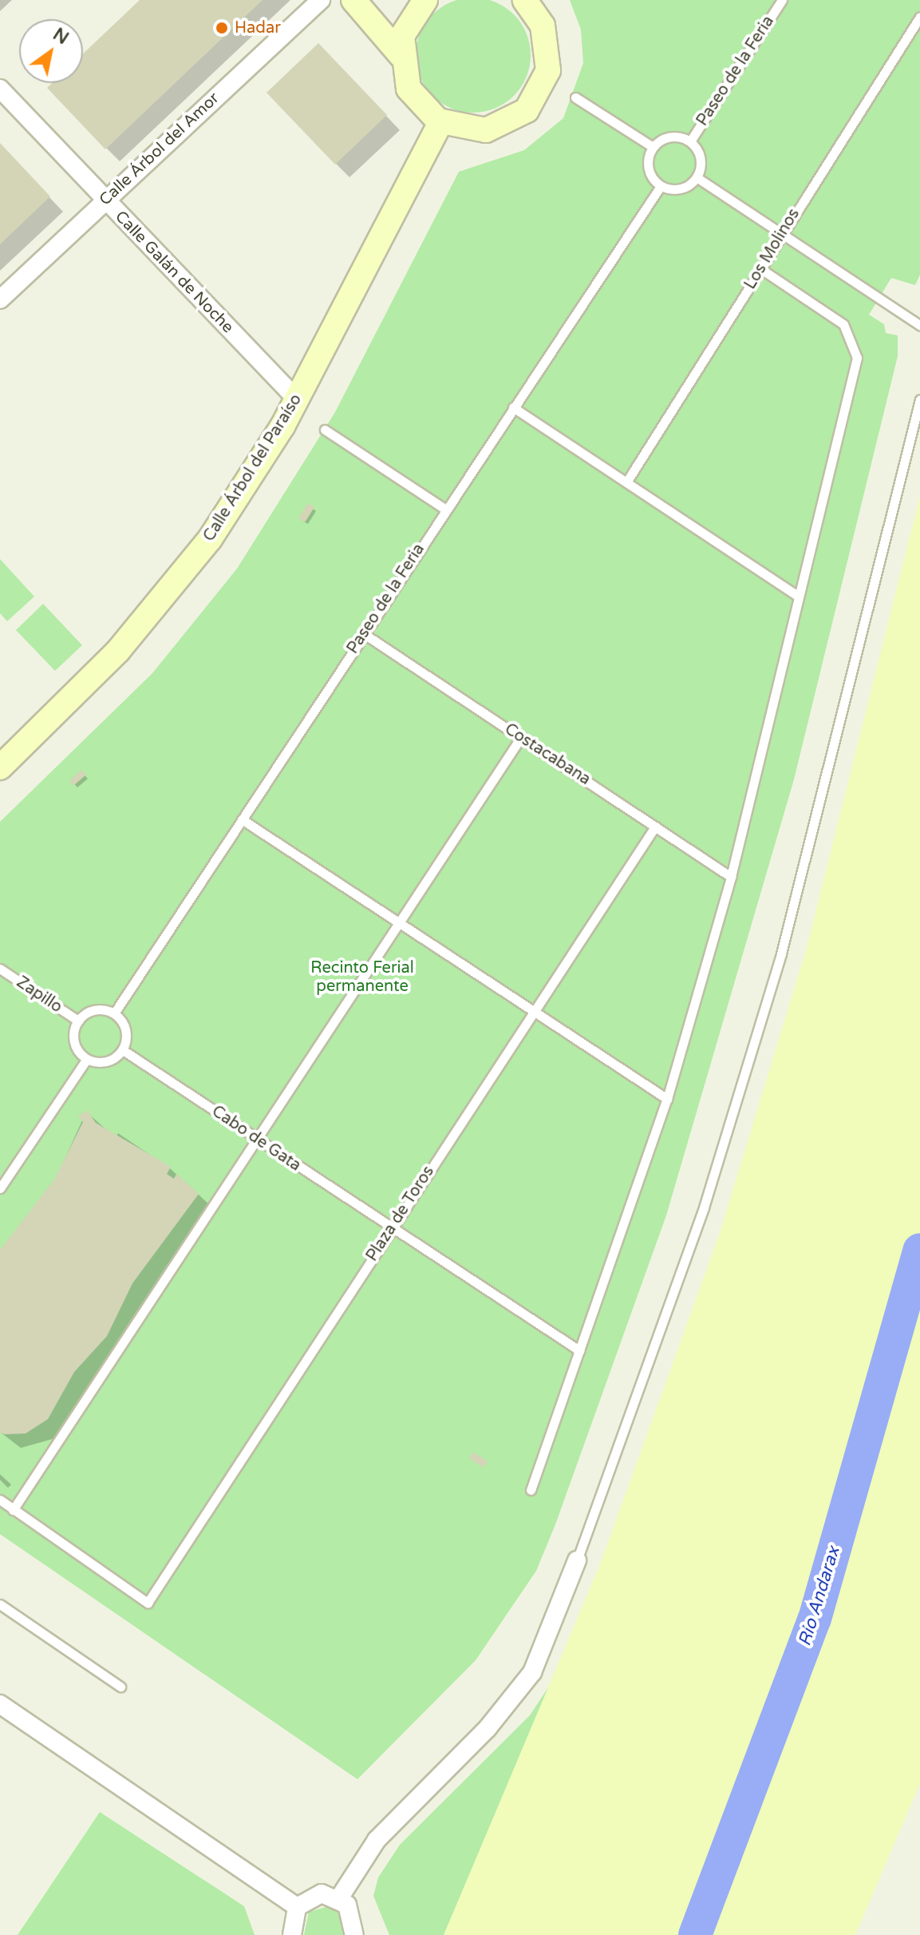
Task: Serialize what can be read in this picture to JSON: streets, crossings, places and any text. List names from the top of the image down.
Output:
{
  "streets": {
    "street": ["Calle Árbol del Amor", "Calle Galán de Noche", "Calle Árbol del Paraíso"],
    "lane": [
      "Paseo de la Feria",
      "Los Molinos",
      "Costacabana",
      "Zapillo",
      "Cabo de Gata",
      "Plaza de Toros"
    ]
  },
  "crossings": [
    ["Paseo de la Feria", "Costacabana"],
    ["Paseo de la Feria", "Zapillo"],
    ["Paseo de la Feria", "Cabo de Gata"],
    ["Calle Árbol del Amor", "Calle Galán de Noche"],
    ["Calle Galán de Noche", "Calle Árbol del Paraíso"],
    ["Costacabana", "Plaza de Toros"],
    ["Zapillo", "Cabo de Gata"],
    ["Cabo de Gata", "Plaza de Toros"]
  ],
  "water": ["Río Andarax"],
  "parks": ["Recinto Ferial permanente"],
  "places": ["Hadar"],
  "north": "top right"
}
